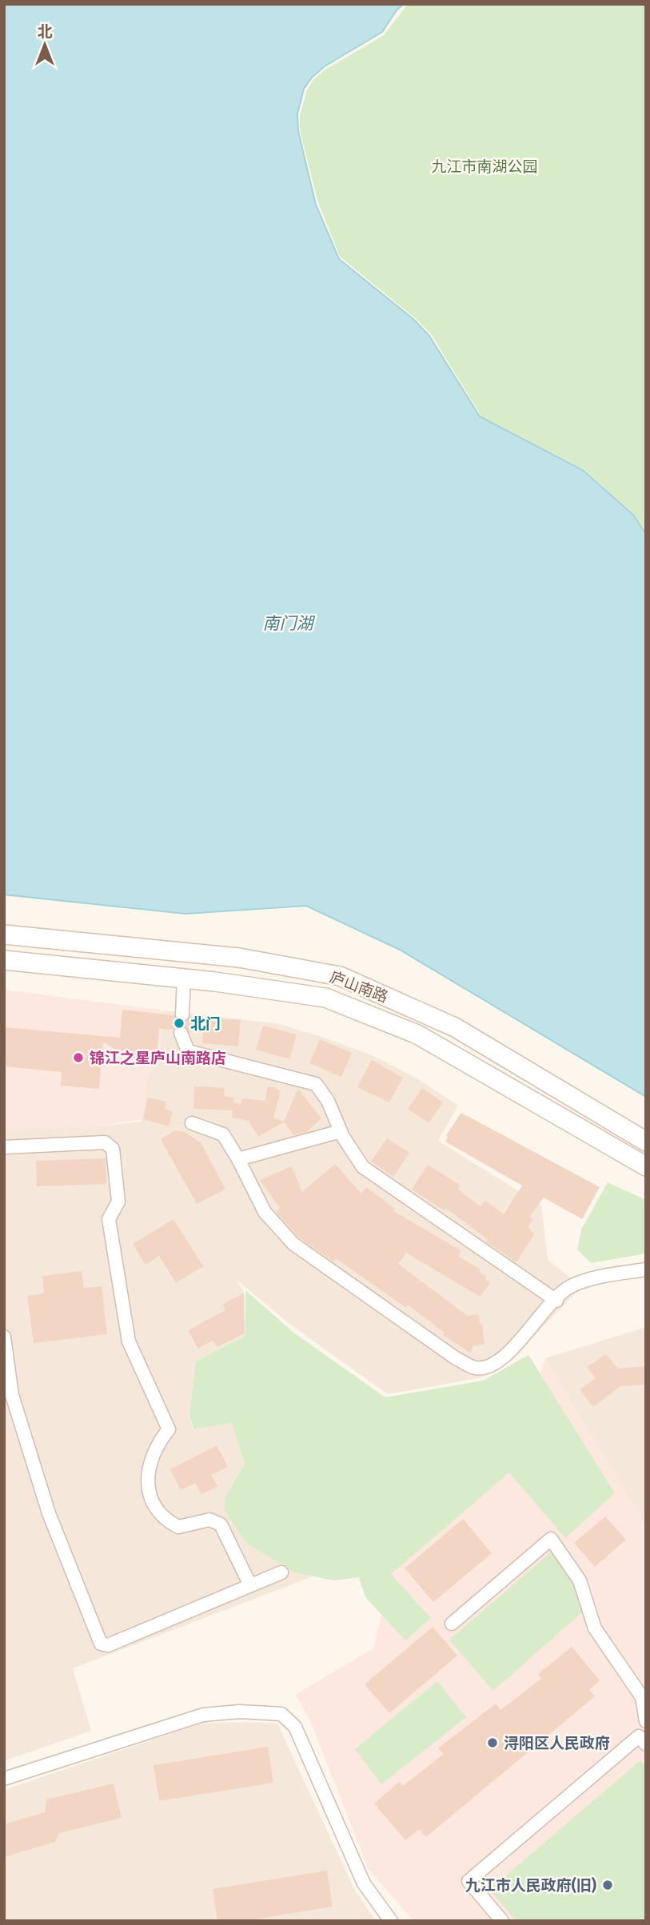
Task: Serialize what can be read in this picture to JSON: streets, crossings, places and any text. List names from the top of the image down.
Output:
{
  "streets": {
    "main road": ["庐山南路"]
  },
  "water": ["南门湖"],
  "parks": ["九江市南湖公园"],
  "places": [
    "北门",
    "锦江之星庐山南路店",
    "浔阳区人民政府",
    "九江市人民政府(旧)"
  ],
  "north": "top"
}
